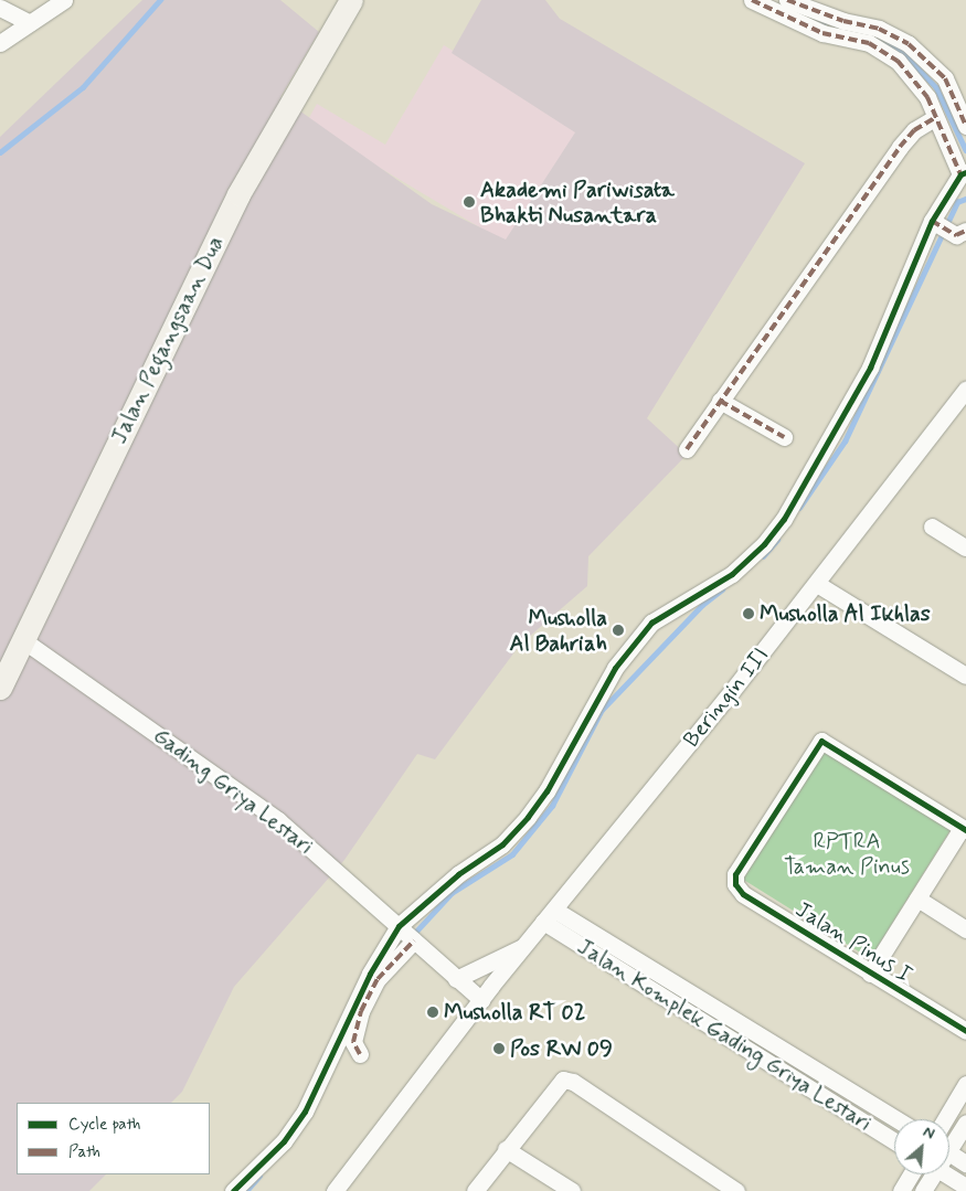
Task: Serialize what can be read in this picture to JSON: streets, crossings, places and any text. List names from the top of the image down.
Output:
{
  "streets": {
    "main road": ["Jalan Pegangsaan Dua"],
    "street": [
      "Beringin III",
      "Gading Griya Lestari",
      "Jalan Pinus I",
      "Jalan Komplek Gading Griya Lestari"
    ]
  },
  "crossings": [
    ["Jalan Pegangsaan Dua", "Gading Griya Lestari"],
    ["Beringin III", "Gading Griya Lestari"],
    ["Beringin III", "Jalan Komplek Gading Griya Lestari"]
  ],
  "parks": ["RPTRA Taman Pinus"],
  "places": [
    "Akademi Pariwisata Bhakti Nusantara",
    "Musholla Al Ikhlas",
    "Musholla Al Bahriah",
    "Musholla RT 02",
    "Pos RW 09"
  ],
  "legend": ["Cycle path", "Path"],
  "north": "top right"
}
